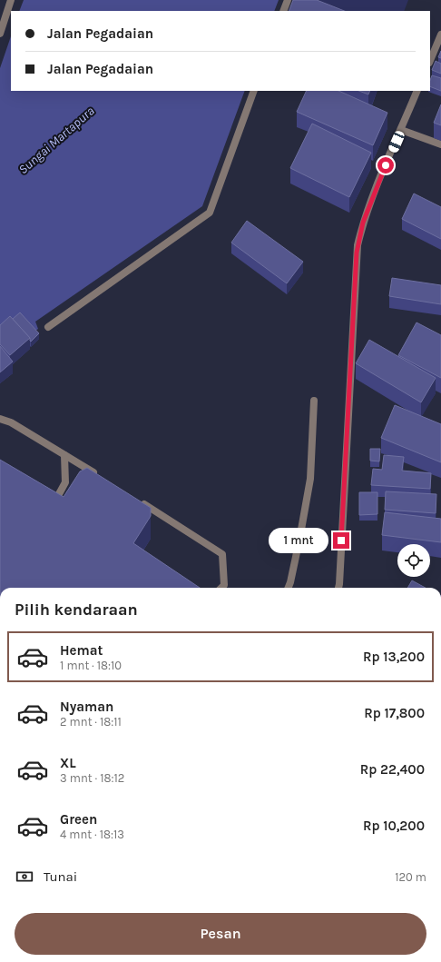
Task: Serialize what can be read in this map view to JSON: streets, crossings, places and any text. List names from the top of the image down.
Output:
{
  "water": ["Sungai Martapura"],
  "page": {
    "banner": ["Jalan Pegadaian", "Jalan Pegadaian"],
    "bubble": "1 mnt",
    "heading": "Pilih kendaraan",
    "list": [
      {
        "name": "Hemat",
        "note": "1 mnt · 18:10",
        "value": "Rp 13,200"
      },
      {
        "name": "Nyaman",
        "note": "2 mnt · 18:11",
        "value": "Rp 17,800"
      },
      {
        "name": "XL",
        "note": "3 mnt · 18:12",
        "value": "Rp 22,400"
      },
      {
        "name": "Green",
        "note": "4 mnt · 18:13",
        "value": "Rp 10,200"
      }
    ],
    "pay": ["Tunai", "120 m"],
    "buttons": "Pesan"
  }
}
